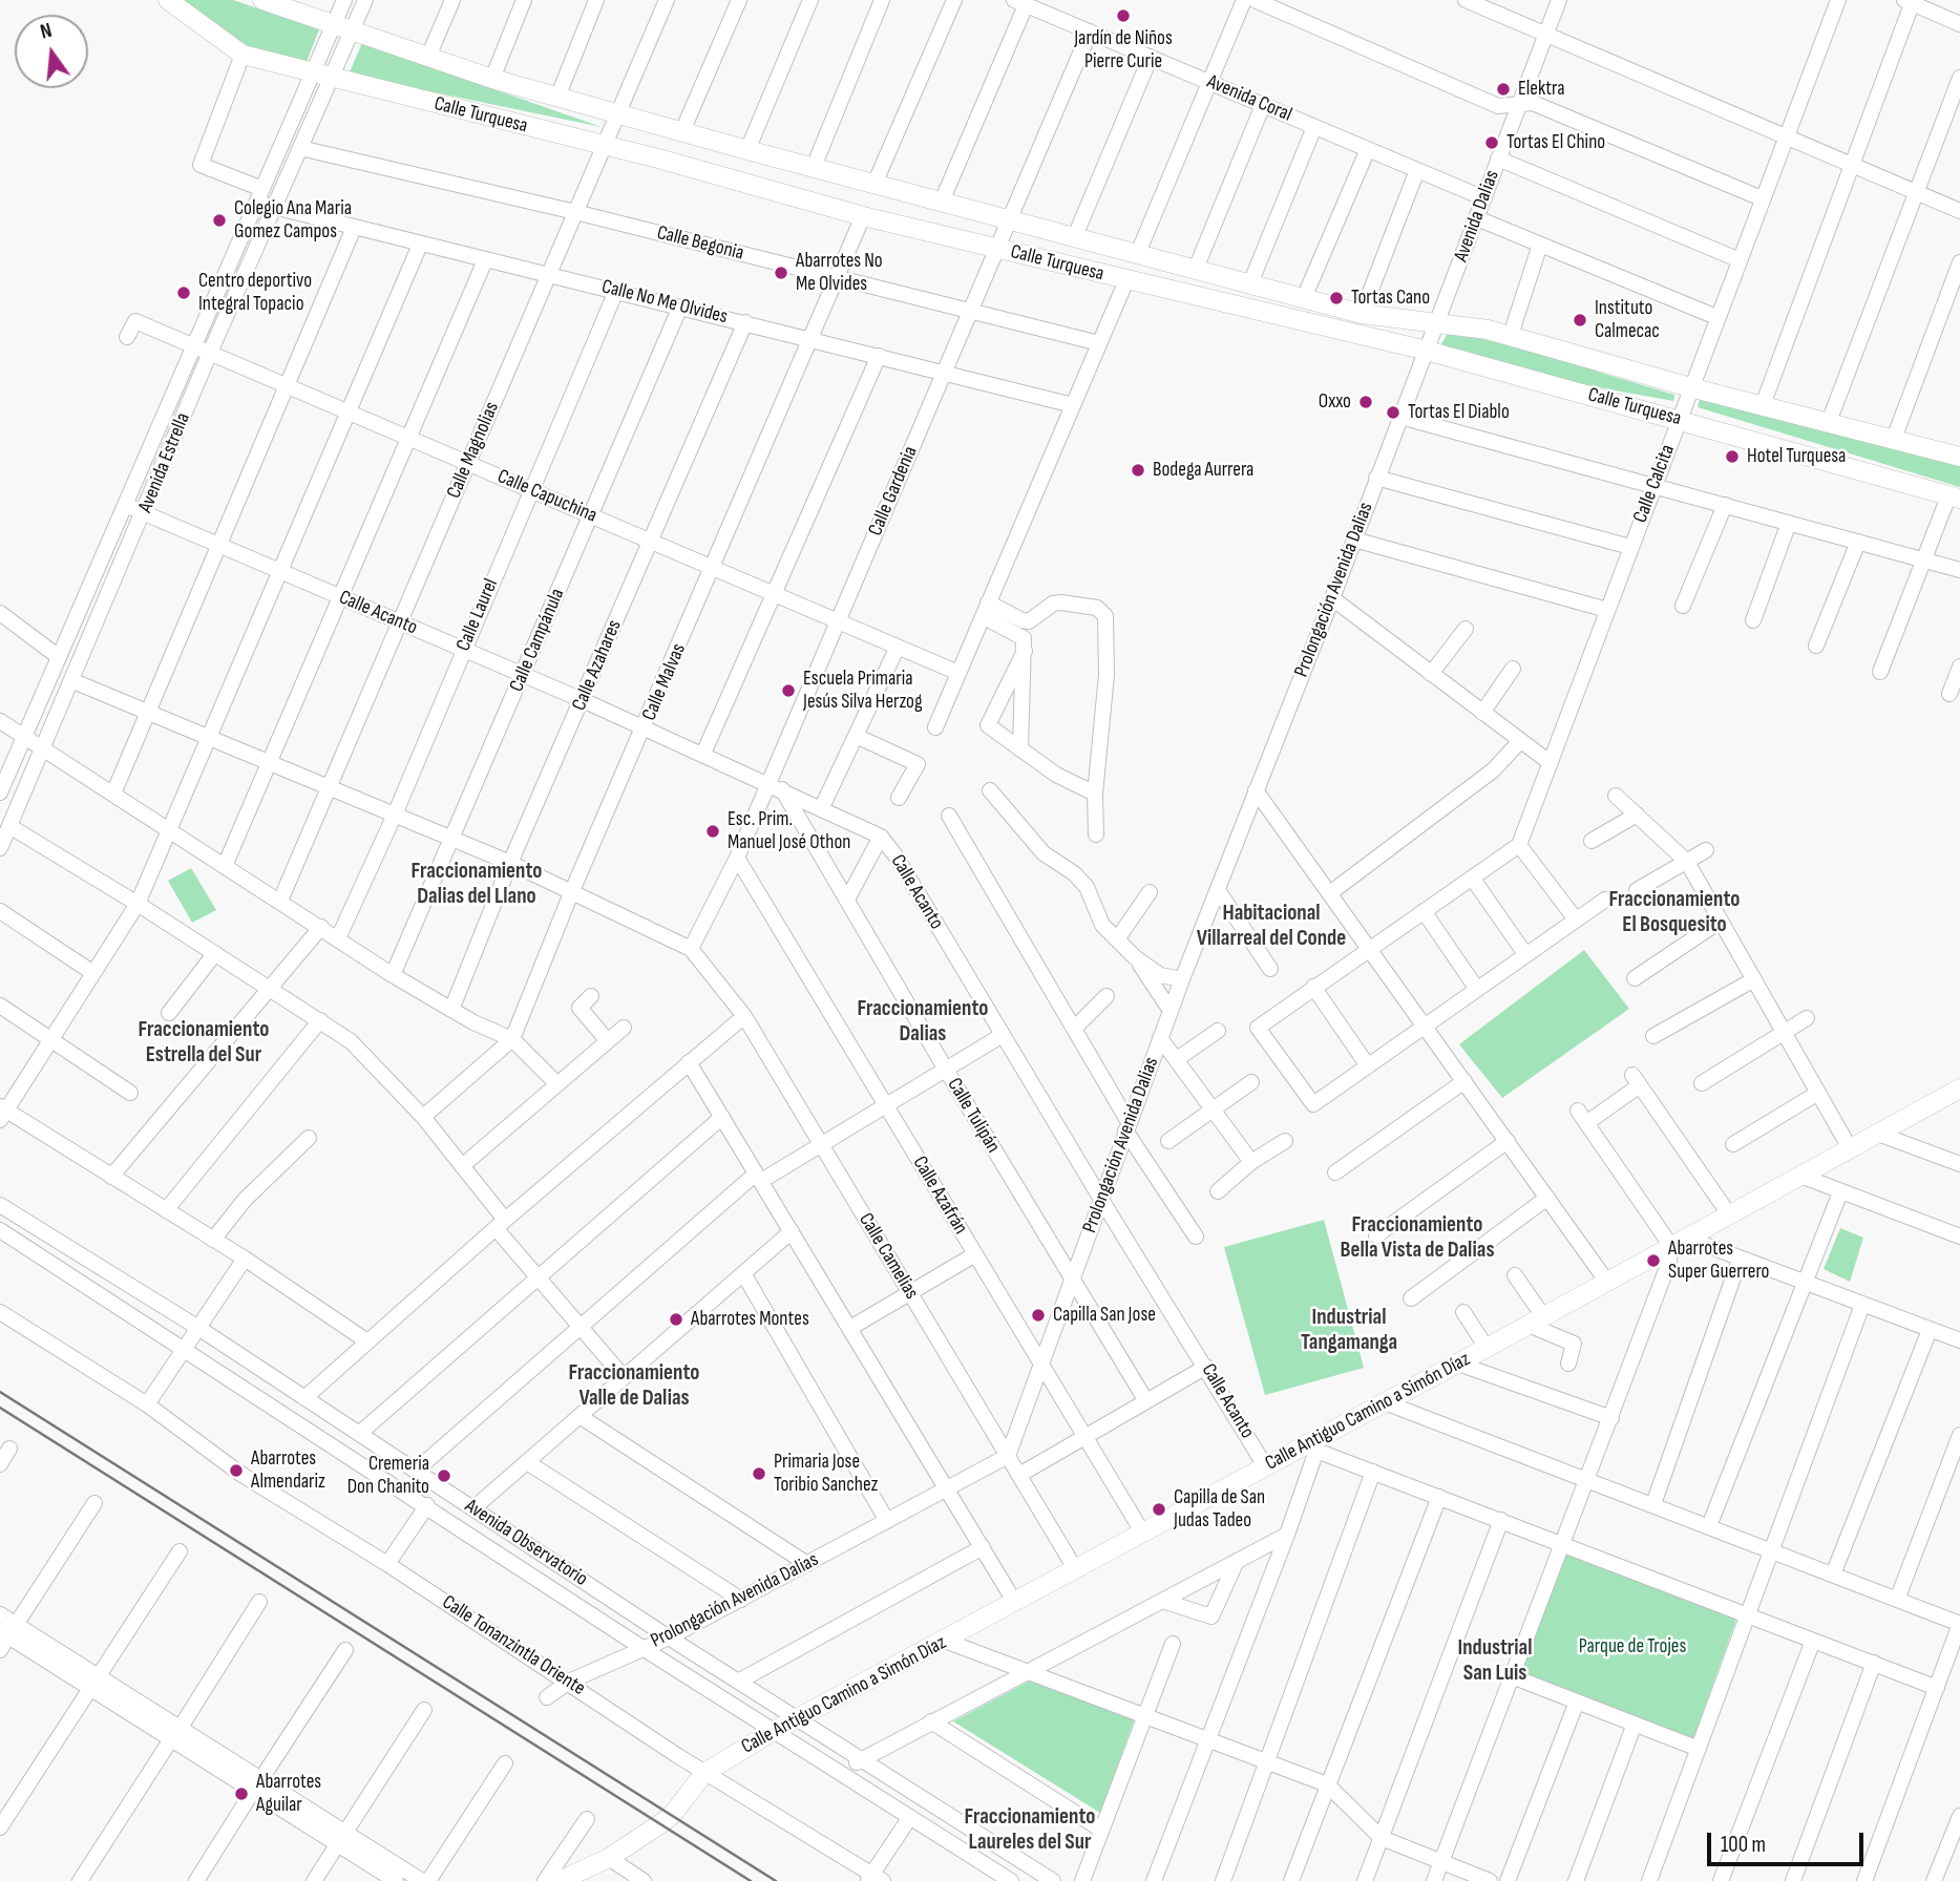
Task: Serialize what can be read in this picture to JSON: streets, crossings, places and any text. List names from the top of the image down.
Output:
{
  "streets": {
    "main road": ["Calle Turquesa", "Calle Antiguo Camino a Simón Díaz"],
    "street": [
      "Avenida Coral",
      "Avenida Dalias",
      "Calle Begonia",
      "Calle No Me Olvides",
      "Calle Magnolias",
      "Avenida Estrella",
      "Calle Calcita",
      "Calle Gardenia",
      "Calle Capuchina",
      "Prolongación Avenida Dalias",
      "Calle Acanto",
      "Calle Laurel",
      "Calle Campánula",
      "Calle Azahares",
      "Calle Malvas",
      "Calle Tulipán",
      "Calle Azafrán",
      "Calle Camelias",
      "Avenida Observatorio",
      "Calle Tonanzintla Oriente"
    ]
  },
  "crossings": [
    ["Avenida Coral", "Avenida Dalias"],
    ["Avenida Coral", "Calle Gardenia"],
    ["Calle Turquesa", "Avenida Dalias"],
    ["Calle Turquesa", "Calle No Me Olvides"],
    ["Calle Turquesa", "Calle Magnolias"],
    ["Calle Turquesa", "Avenida Estrella"],
    ["Calle Turquesa", "Calle Calcita"],
    ["Calle Turquesa", "Calle Gardenia"],
    ["Calle Turquesa", "Prolongación Avenida Dalias"],
    ["Calle Turquesa", "Calle Malvas"],
    ["Avenida Dalias", "Prolongación Avenida Dalias"],
    ["Calle Begonia", "Calle Magnolias"],
    ["Calle Begonia", "Avenida Estrella"],
    ["Calle Begonia", "Calle Gardenia"],
    ["Calle Begonia", "Calle Malvas"],
    ["Calle No Me Olvides", "Calle Magnolias"],
    ["Calle No Me Olvides", "Avenida Estrella"],
    ["Calle No Me Olvides", "Calle Gardenia"],
    ["Calle No Me Olvides", "Calle Laurel"],
    ["Calle No Me Olvides", "Calle Campánula"],
    ["Calle No Me Olvides", "Calle Azahares"],
    ["Calle No Me Olvides", "Calle Malvas"],
    ["Calle Magnolias", "Calle Capuchina"],
    ["Calle Magnolias", "Calle Acanto"],
    ["Avenida Estrella", "Calle Capuchina"],
    ["Avenida Estrella", "Calle Acanto"],
    ["Calle Gardenia", "Calle Capuchina"],
    ["Calle Gardenia", "Calle Acanto"],
    ["Calle Gardenia", "Calle Tulipán"],
    ["Calle Gardenia", "Calle Azafrán"],
    ["Calle Gardenia", "Calle Camelias"],
    ["Calle Capuchina", "Calle Laurel"],
    ["Calle Capuchina", "Calle Campánula"],
    ["Calle Capuchina", "Calle Azahares"],
    ["Calle Capuchina", "Calle Malvas"],
    ["Prolongación Avenida Dalias", "Calle Acanto"],
    ["Prolongación Avenida Dalias", "Calle Tulipán"],
    ["Prolongación Avenida Dalias", "Calle Azafrán"],
    ["Prolongación Avenida Dalias", "Calle Camelias"],
    ["Prolongación Avenida Dalias", "Avenida Observatorio"],
    ["Prolongación Avenida Dalias", "Calle Tonanzintla Oriente"],
    ["Calle Acanto", "Calle Laurel"],
    ["Calle Acanto", "Calle Campánula"],
    ["Calle Acanto", "Calle Azahares"],
    ["Calle Acanto", "Calle Malvas"],
    ["Calle Acanto", "Calle Tulipán"],
    ["Calle Acanto", "Calle Antiguo Camino a Simón Díaz"],
    ["Calle Azafrán", "Calle Antiguo Camino a Simón Díaz"],
    ["Calle Camelias", "Calle Antiguo Camino a Simón Díaz"],
    ["Calle Antiguo Camino a Simón Díaz", "Avenida Observatorio"],
    ["Calle Antiguo Camino a Simón Díaz", "Calle Tonanzintla Oriente"]
  ],
  "districts": [
    "Fraccionamiento Dalias del Llano",
    "Fraccionamiento El Bosquesito",
    "Habitacional Villarreal del Conde",
    "Fraccionamiento Dalias",
    "Fraccionamiento Estrella del Sur",
    "Fraccionamiento Bella Vista de Dalias",
    "Industrial Tangamanga",
    "Fraccionamiento Valle de Dalias",
    "Industrial San Luis",
    "Fraccionamiento Laureles del Sur"
  ],
  "parks": ["Parque de Trojes"],
  "places": [
    "Jardín de Niños Pierre Curie",
    "Elektra",
    "Tortas El Chino",
    "Colegio Ana Maria Gomez Campos",
    "Abarrotes No Me Olvides",
    "Centro deportivo Integral Topacio",
    "Tortas Cano",
    "Instituto Calmecac",
    "Oxxo",
    "Tortas El Diablo",
    "Hotel Turquesa",
    "Bodega Aurrera",
    "Escuela Primaria Jesús Silva Herzog",
    "Esc. Prim. Manuel José Othon",
    "Abarrotes Super Guerrero",
    "Capilla San Jose",
    "Abarrotes Montes",
    "Abarrotes Almendariz",
    "Primaria Jose Toribio Sanchez",
    "Cremeria Don Chanito",
    "Capilla de San Judas Tadeo",
    "Abarrotes Aguilar"
  ],
  "scale_bar": "100 m",
  "north": "top"
}
